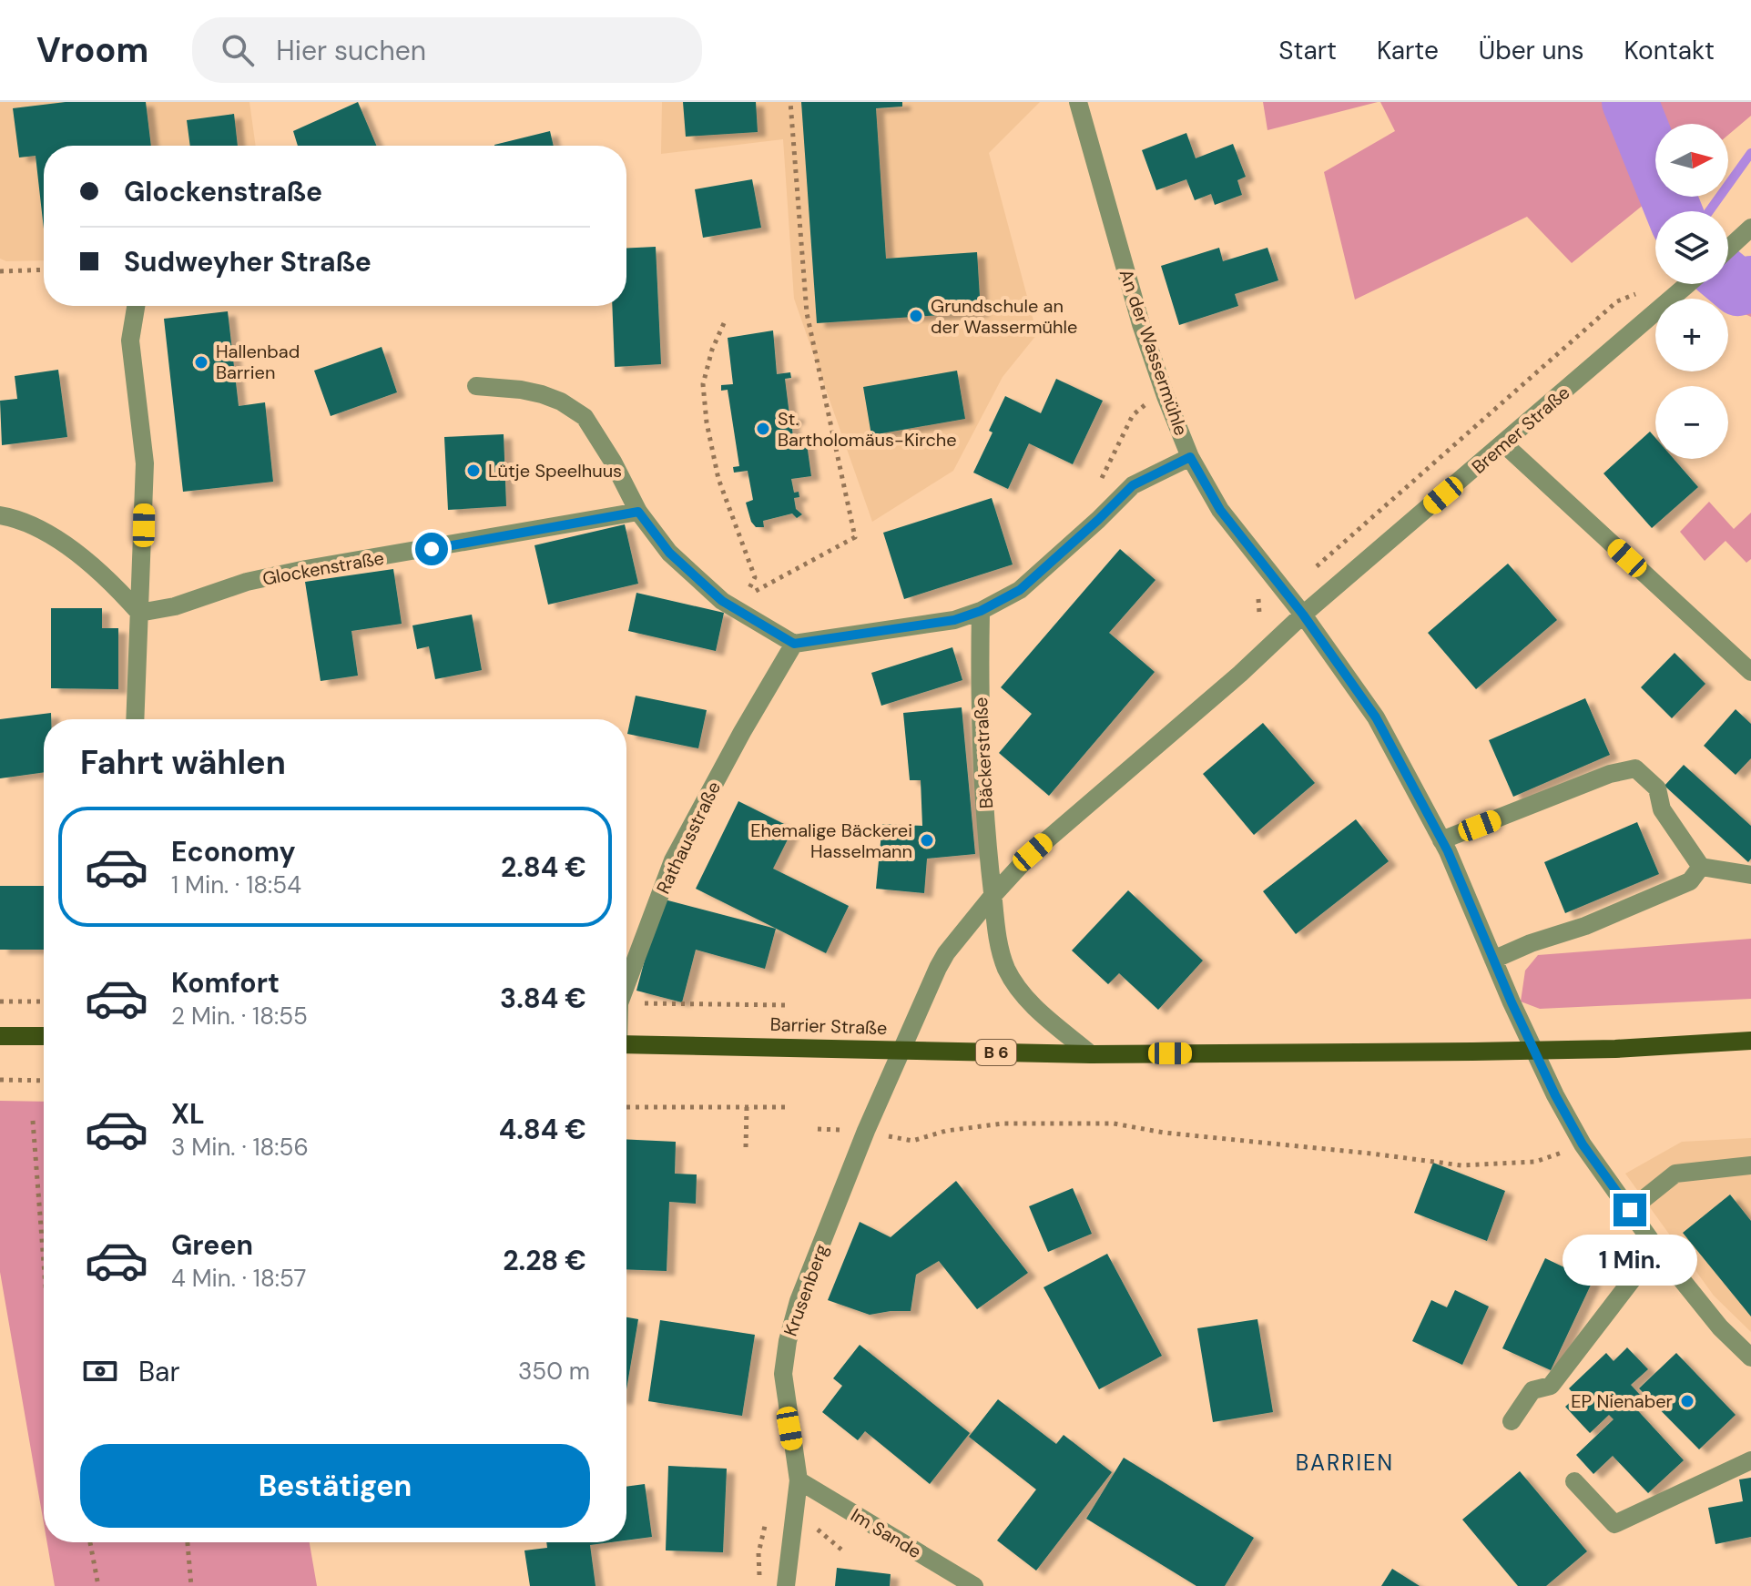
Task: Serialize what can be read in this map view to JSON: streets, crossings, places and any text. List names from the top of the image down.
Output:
{
  "streets": {
    "main road": ["Barrier Straße", "B 6"],
    "street": [
      "An der Wassermühle",
      "Bremer Straße",
      "Glockenstraße",
      "Bäckerstraße",
      "Rathausstraße",
      "Krusenberg",
      "Im Sande"
    ]
  },
  "crossings": [
    ["An der Wassermühle", "Bremer Straße"],
    ["An der Wassermühle", "Barrier Straße"],
    ["Bremer Straße", "Barrier Straße"],
    ["Bäckerstraße", "Barrier Straße"],
    ["Barrier Straße", "B 6"],
    ["Barrier Straße", "Krusenberg"],
    ["B 6", "Krusenberg"],
    ["Krusenberg", "Im Sande"]
  ],
  "districts": ["BARRIEN"],
  "places": [
    "Grundschule an der Wassermühle",
    "Hallenbad Barrien",
    "St. Bartholomäus-Kirche",
    "Lütje Speelhuus",
    "Ehemalige Bäckerei Hasselmann",
    "EP Nienaber"
  ],
  "north": "right",
  "page": {
    "header": "Vroom",
    "search": "Hier suchen",
    "nav": [
      "Start",
      "Karte",
      "Über uns",
      "Kontakt"
    ],
    "map_buttons": ["+", "−"],
    "banner": ["Glockenstraße", "Sudweyher Straße"],
    "heading": "Fahrt wählen",
    "list": [
      {
        "name": "Economy",
        "note": "1 Min. · 18:54",
        "value": "2.84 €"
      },
      {
        "name": "Komfort",
        "note": "2 Min. · 18:55",
        "value": "3.84 €"
      },
      {
        "name": "XL",
        "note": "3 Min. · 18:56",
        "value": "4.84 €"
      },
      {
        "name": "Green",
        "note": "4 Min. · 18:57",
        "value": "2.28 €"
      }
    ],
    "bubble": "1 Min.",
    "pay": ["Bar", "350 m"],
    "buttons": "Bestätigen"
  }
}
